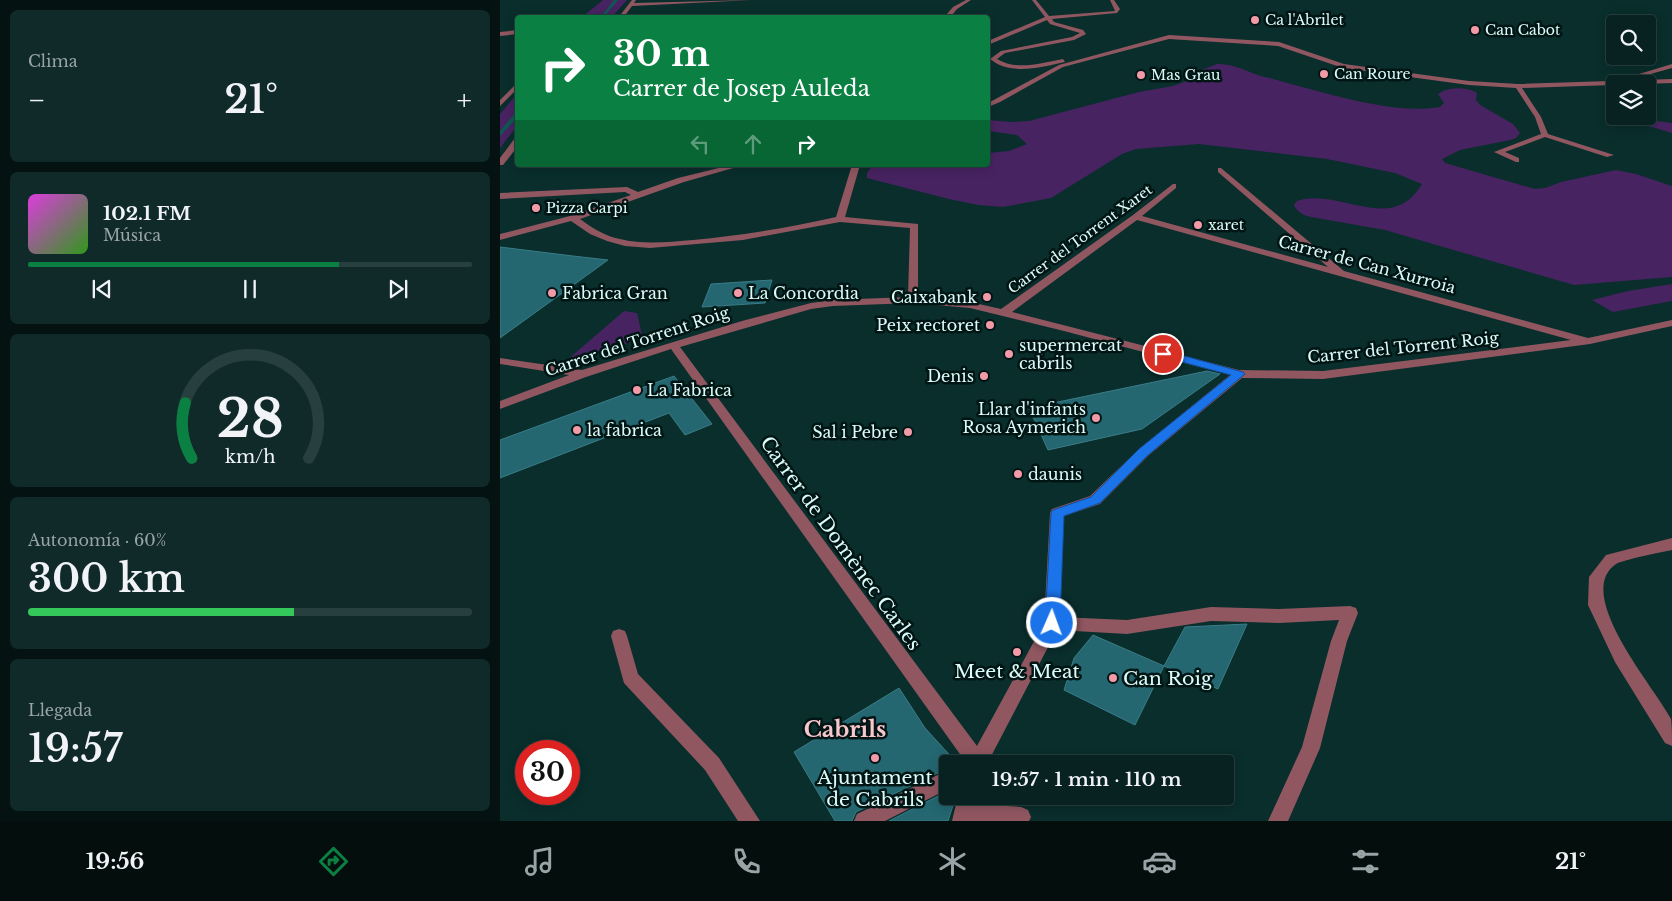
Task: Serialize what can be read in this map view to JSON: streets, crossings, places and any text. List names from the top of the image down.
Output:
{
  "streets": {
    "street": [
      "Carrer del Torrent Xaret",
      "Carrer de Can Xurroia",
      "Carrer del Torrent Roig",
      "Carrer de Domènec Carles"
    ]
  },
  "crossings": [
    ["Carrer del Torrent Xaret", "Carrer de Can Xurroia"],
    ["Carrer del Torrent Xaret", "Carrer del Torrent Roig"],
    ["Carrer de Can Xurroia", "Carrer del Torrent Roig"],
    ["Carrer del Torrent Roig", "Carrer de Domènec Carles"]
  ],
  "districts": ["Cabrils"],
  "places": [
    "Ca l'Abrilet",
    "Can Cabot",
    "Can Roure",
    "Mas Grau",
    "Pizza Carpi",
    "xaret",
    "Fabrica Gran",
    "La Concordia",
    "Caixabank",
    "Peix rectoret",
    "supermercat cabrils",
    "Denis",
    "La Fabrica",
    "Llar d'infants Rosa Aymerich",
    "la fabrica",
    "Sal i Pebre",
    "daunis",
    "Meet & Meat",
    "Can Roig",
    "Ajuntament de Cabrils"
  ],
  "page": {
    "tile": [
      "Clima",
      ["Autonomía · 60%", "300 km"],
      ["Llegada", "19:57"]
    ],
    "turn": ["30 m", "Carrer de Josep Auleda"],
    "heat": ["−", "21°", "+"],
    "song": ["102.1 FM", "Música"],
    "limit": "30",
    "trip": "19:57 · 1 min · 110 m",
    "tabs": ["19:56", "21°"],
    "gauge": ["28", "km/h"]
  }
}
